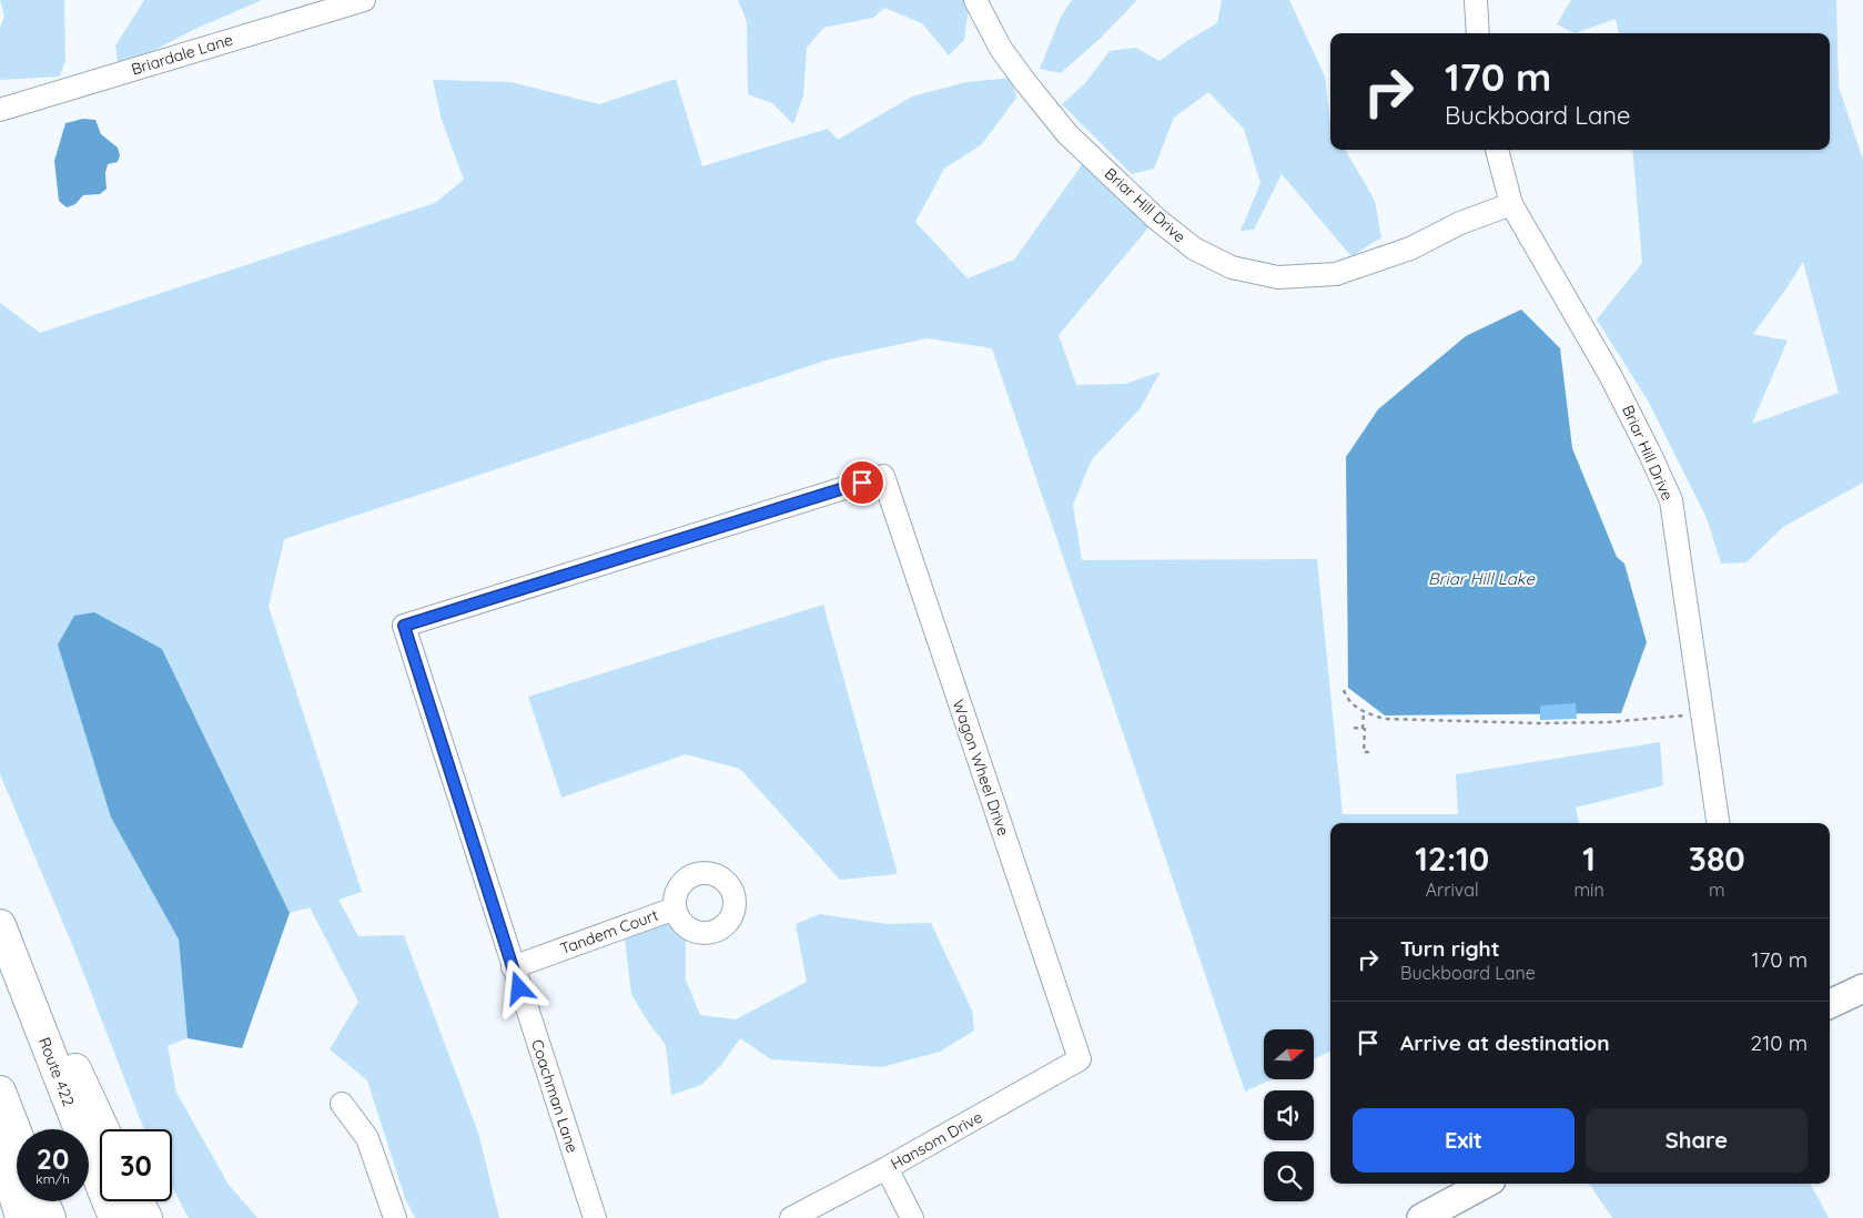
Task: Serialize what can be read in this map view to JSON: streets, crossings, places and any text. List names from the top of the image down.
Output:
{
  "streets": {
    "highway": ["Route 422"],
    "street": [
      "Briardale Lane",
      "Briar Hill Drive",
      "Wagon Wheel Drive",
      "Tandem Court",
      "Coachman Lane",
      "Hansom Drive"
    ]
  },
  "crossings": [
    ["Wagon Wheel Drive", "Coachman Lane"],
    ["Wagon Wheel Drive", "Hansom Drive"],
    ["Tandem Court", "Coachman Lane"]
  ],
  "water": ["Briar Hill Lake"],
  "north": "right",
  "page": {
    "turn": ["170 m", "Buckboard Lane"],
    "eta": [
      "12:10",
      "Arrival",
      "1",
      "min",
      "380",
      "m"
    ],
    "list": [
      {
        "name": "Turn right",
        "note": "Buckboard Lane",
        "value": "170 m"
      },
      {
        "name": "Arrive at destination",
        "value": "210 m"
      }
    ],
    "buttons": ["Exit", "Share"],
    "speed": "20 km/h",
    "limit": "30"
  }
}
